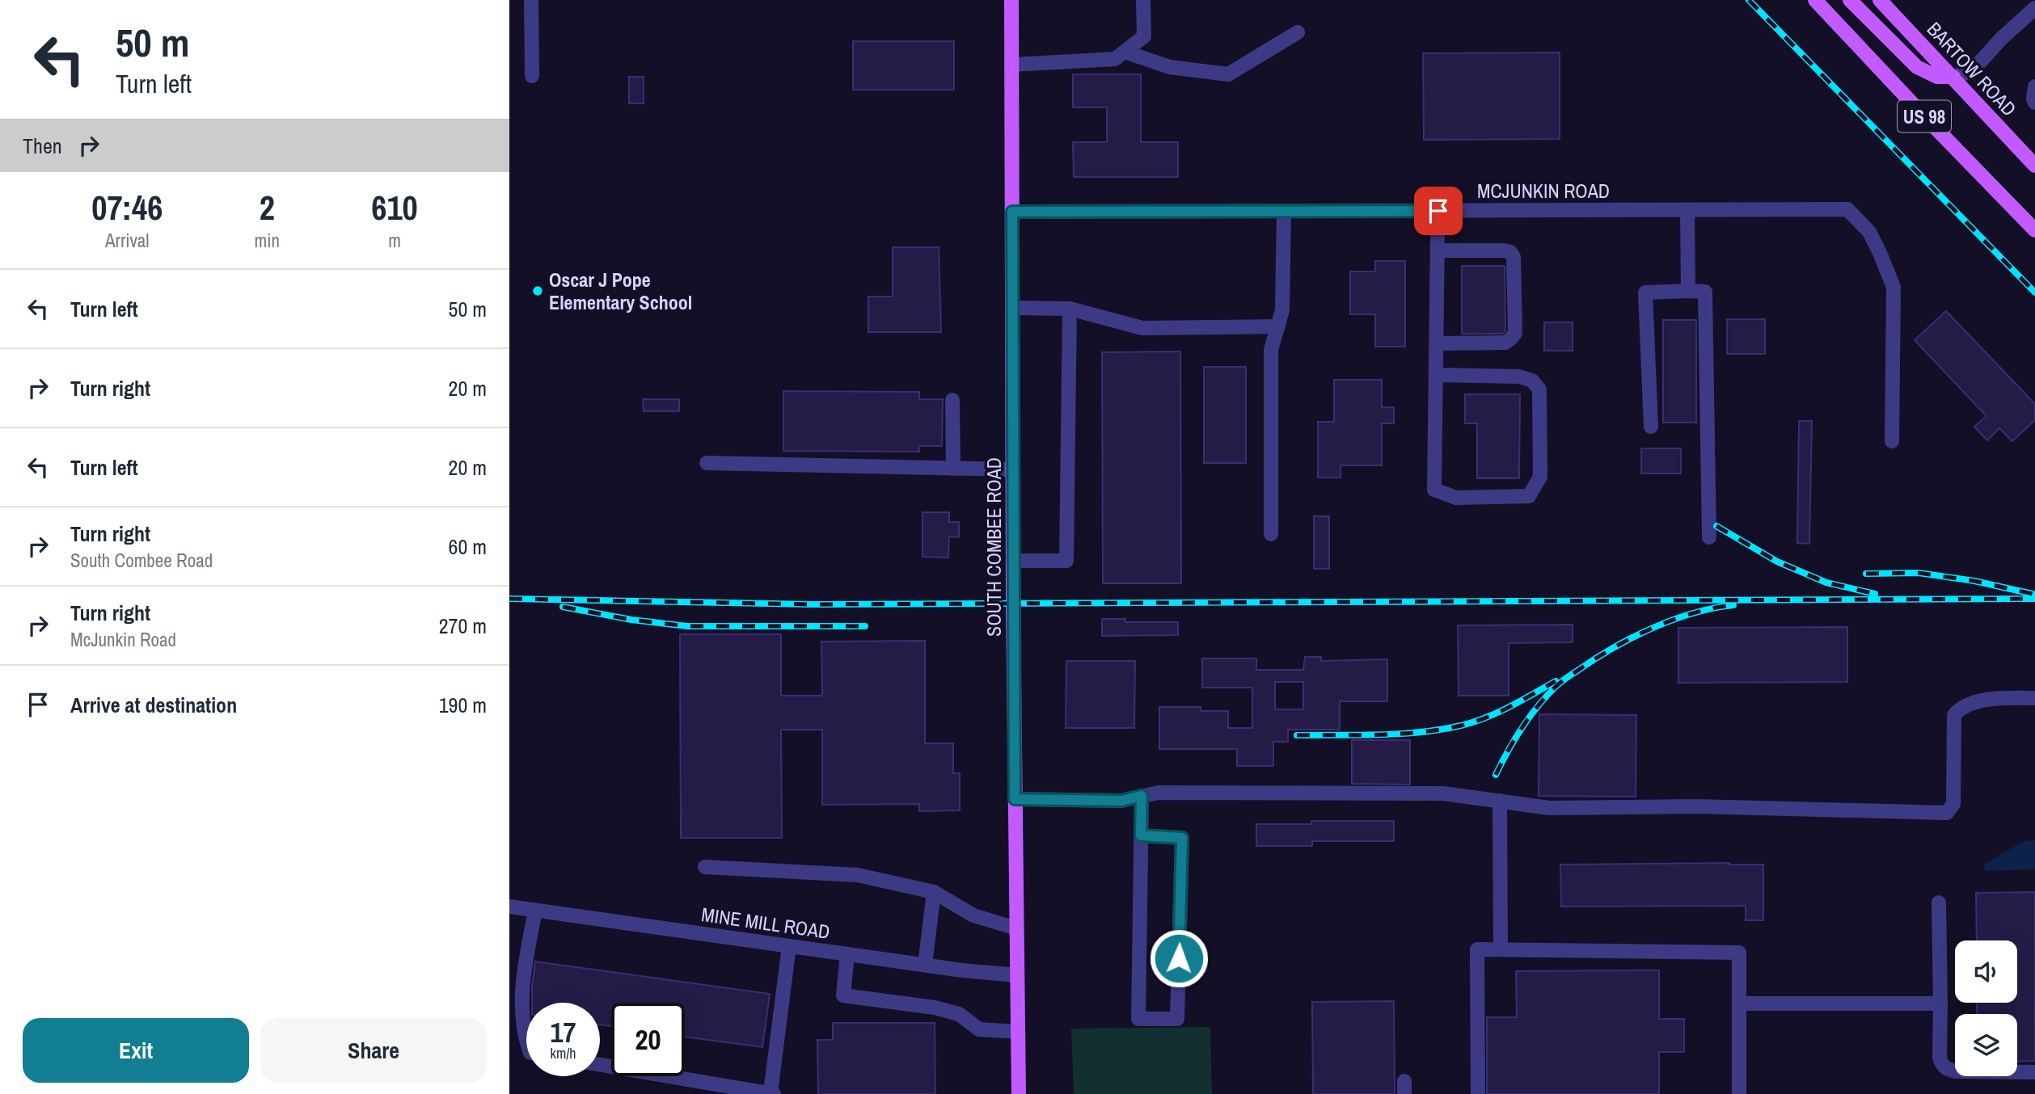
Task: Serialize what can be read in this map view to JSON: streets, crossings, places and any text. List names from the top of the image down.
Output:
{
  "streets": {
    "main road": ["BARTOW ROAD", "US 98", "SOUTH COMBEE ROAD"],
    "street": ["MCJUNKIN ROAD", "MINE MILL ROAD"]
  },
  "crossings": [
    ["MCJUNKIN ROAD", "SOUTH COMBEE ROAD"],
    ["SOUTH COMBEE ROAD", "MINE MILL ROAD"]
  ],
  "places": ["Oscar J Pope Elementary School"],
  "page": {
    "turn": ["50 m", "Turn left"],
    "then": "Then",
    "eta": [
      "07:46",
      "Arrival",
      "2",
      "min",
      "610",
      "m"
    ],
    "list": [
      {
        "name": "Turn left",
        "value": "50 m"
      },
      {
        "name": "Turn right",
        "value": "20 m"
      },
      {
        "name": "Turn left",
        "value": "20 m"
      },
      {
        "name": "Turn right",
        "note": "South Combee Road",
        "value": "60 m"
      },
      {
        "name": "Turn right",
        "note": "McJunkin Road",
        "value": "270 m"
      },
      {
        "name": "Arrive at destination",
        "value": "190 m"
      }
    ],
    "speed": "17 km/h",
    "limit": "20",
    "buttons": ["Exit", "Share"]
  }
}
